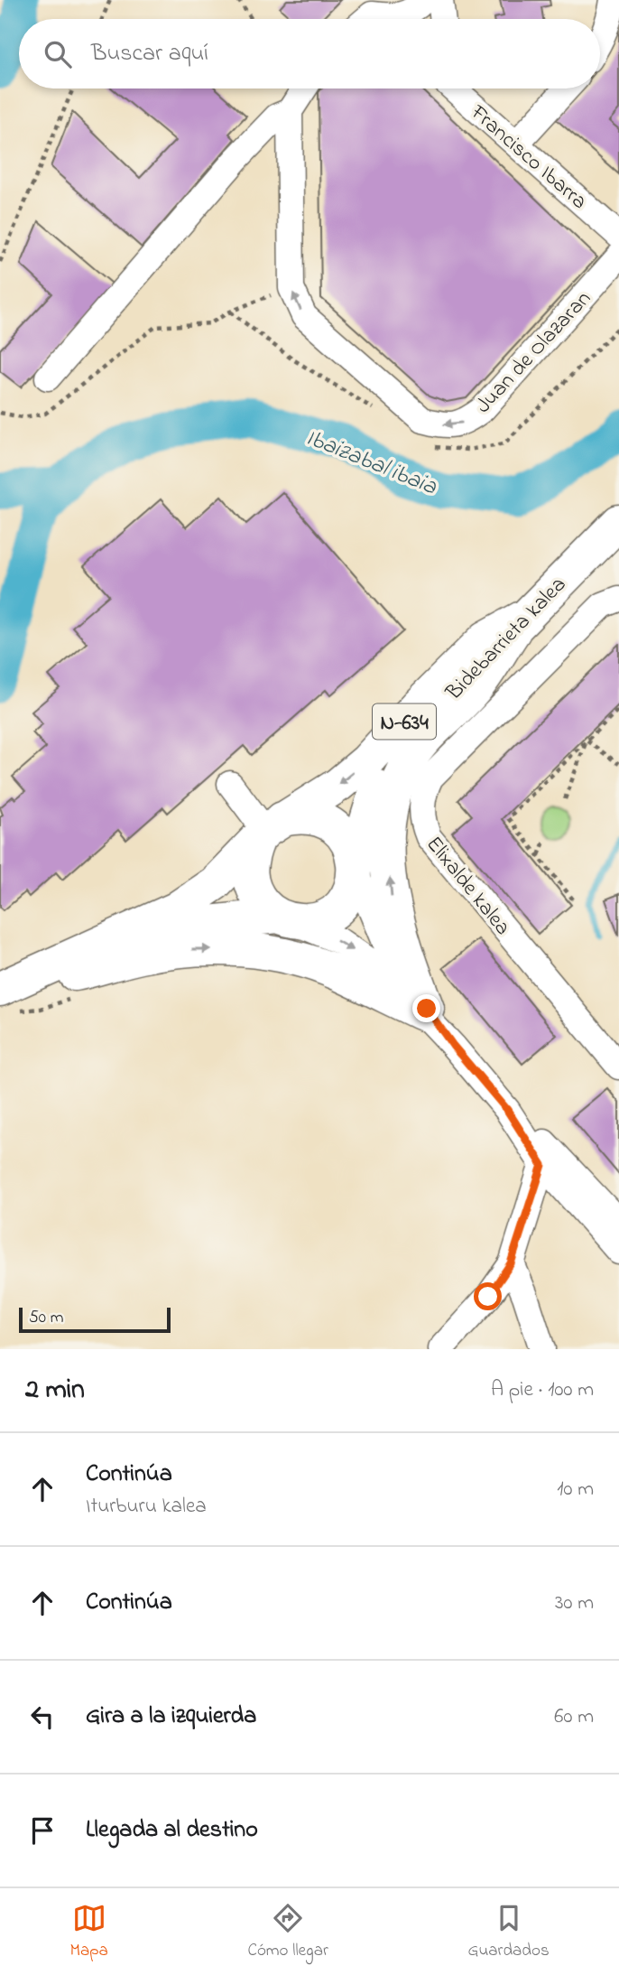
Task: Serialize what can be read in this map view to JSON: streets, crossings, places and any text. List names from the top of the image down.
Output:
{
  "streets": {
    "highway": ["Bidebarrieta kalea", "N-634"],
    "street": ["Francisco Ibarra", "Juan de Olazaran", "Elixalde kalea"]
  },
  "crossings": [
    ["Bidebarrieta kalea", "N-634"]
  ],
  "water": ["Ibaizabal ibaia"],
  "scale_bar": "50 m",
  "page": {
    "search": "Buscar aquí",
    "scale": "50 m",
    "heading": ["2 min", "A pie · 100 m"],
    "list": [
      ["Continúa", "Iturburu kalea", "10 m"],
      ["Continúa", "30 m"],
      ["Gira a la izquierda", "60 m"],
      "Llegada al destino"
    ],
    "nav": ["Mapa", "Cómo llegar", "Guardados"]
  }
}
